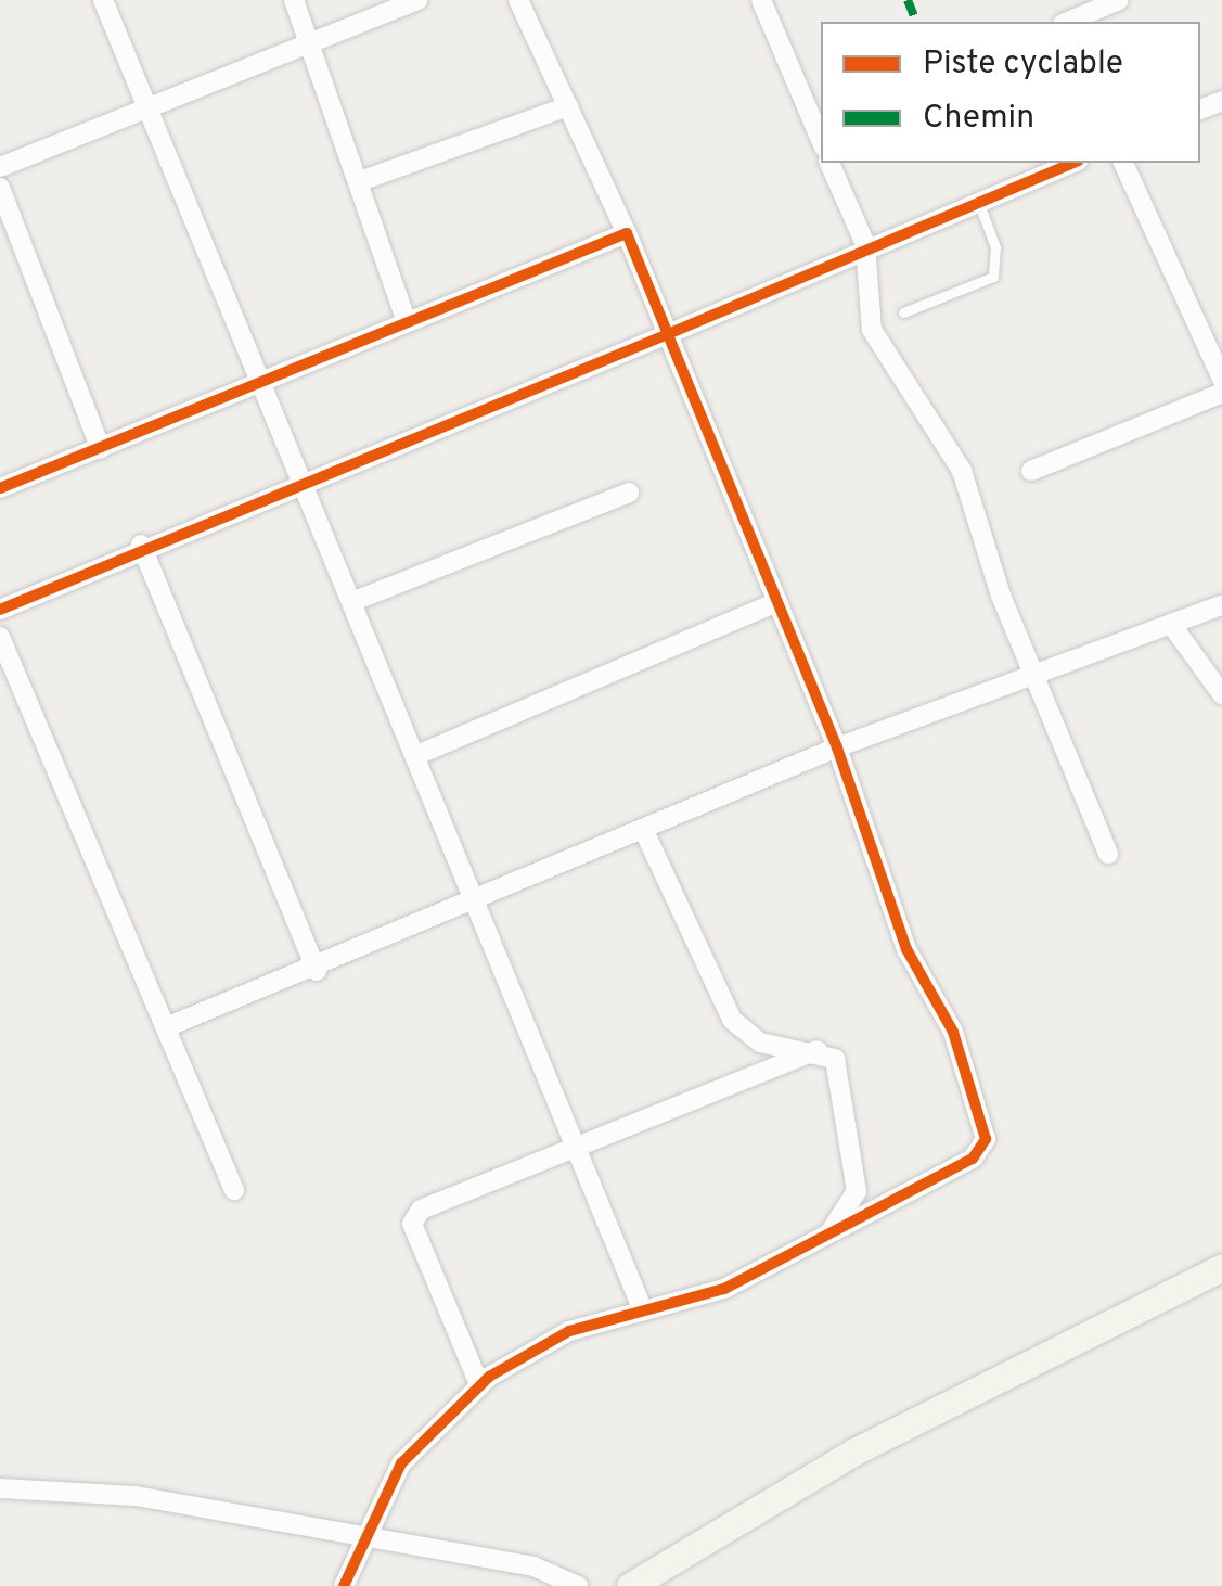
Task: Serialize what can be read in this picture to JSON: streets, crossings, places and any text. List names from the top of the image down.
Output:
{
  "legend": ["Piste cyclable", "Chemin"]
}
